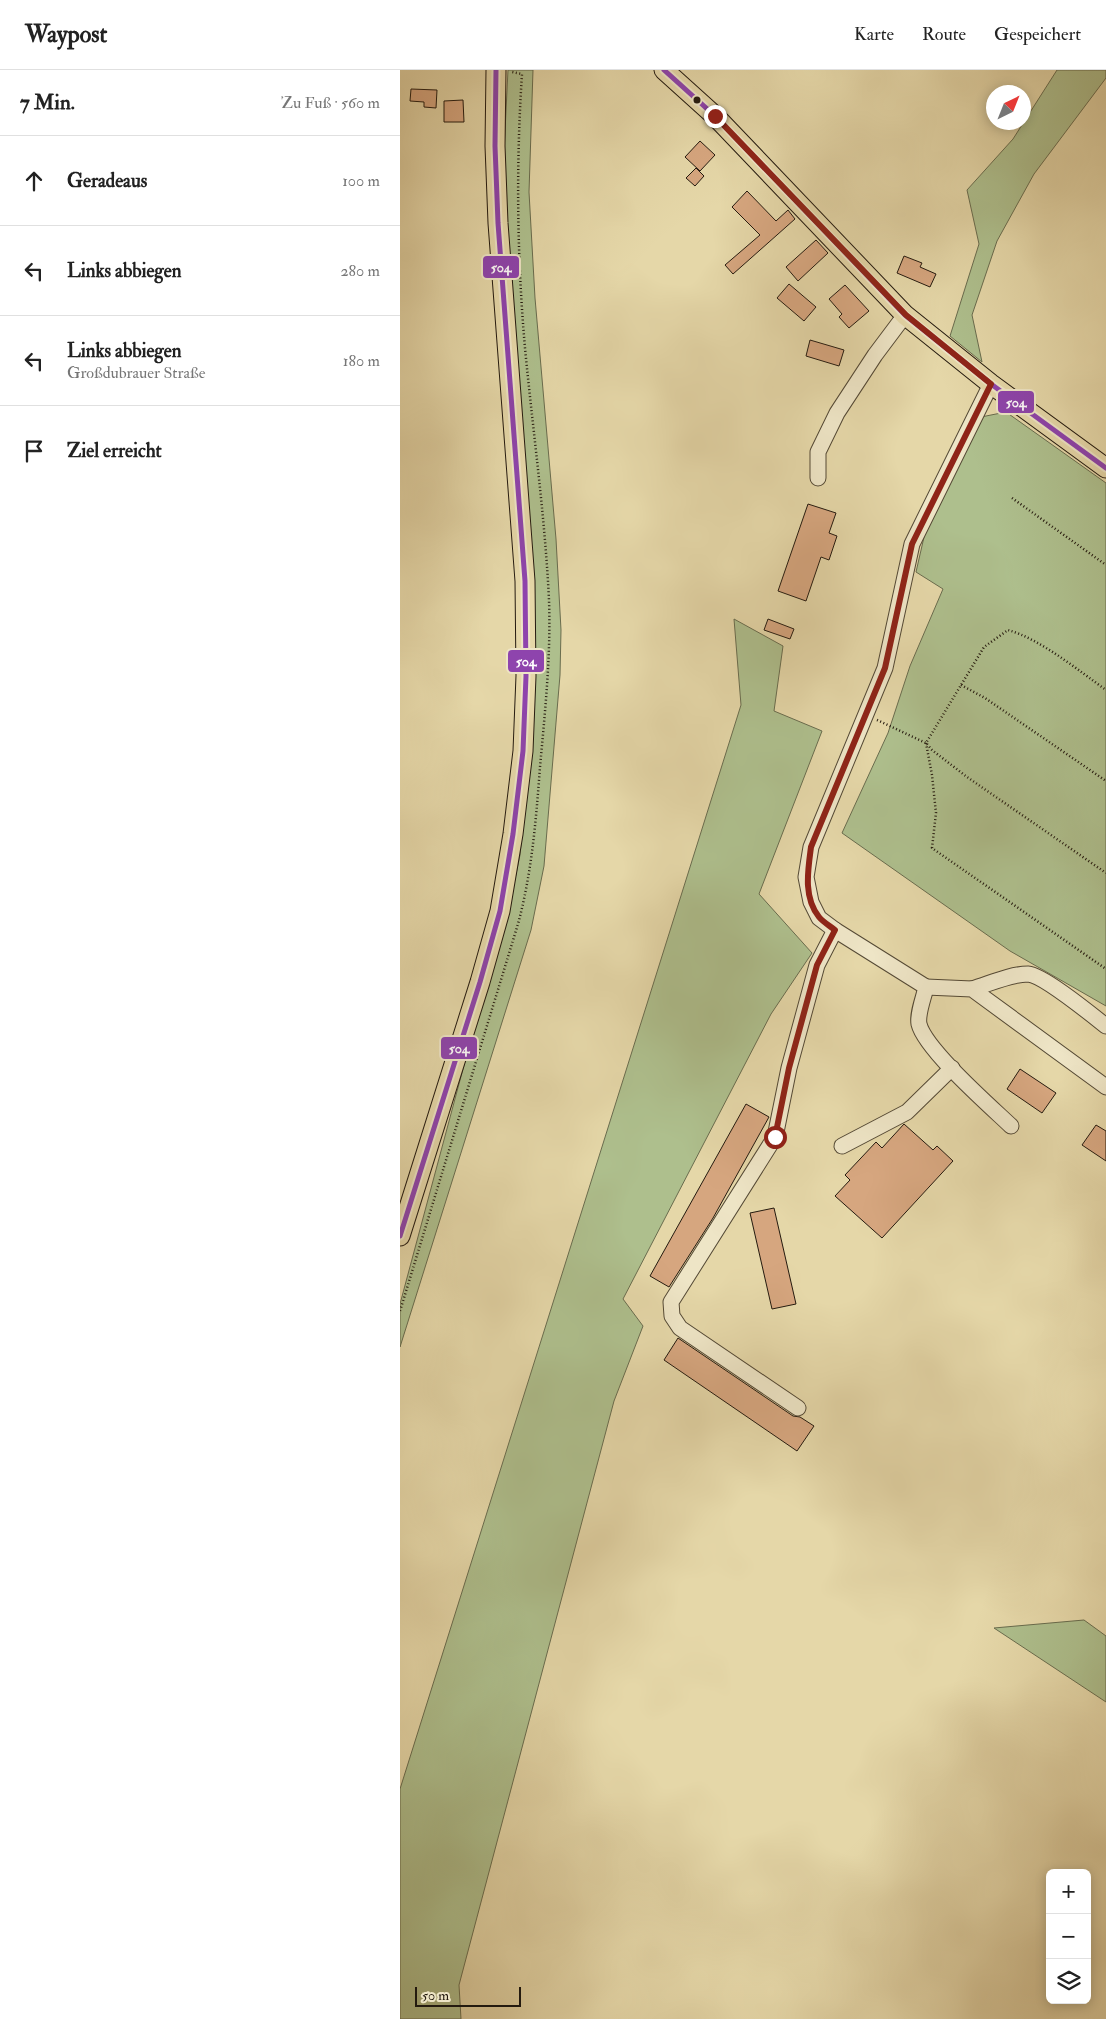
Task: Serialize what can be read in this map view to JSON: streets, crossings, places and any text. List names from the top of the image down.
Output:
{
  "lines": ["transit line 504"],
  "scale_bar": "50 m",
  "north": "top right",
  "page": {
    "header": "Waypost",
    "nav": ["Karte", "Route", "Gespeichert"],
    "heading": ["7 Min.", "Zu Fuß · 560 m"],
    "list": [
      ["Geradeaus", "100 m"],
      ["Links abbiegen", "280 m"],
      ["Links abbiegen", "Großdubrauer Straße", "180 m"],
      "Ziel erreicht"
    ],
    "map_buttons": ["+", "−"],
    "scale": "50 m"
  }
}
